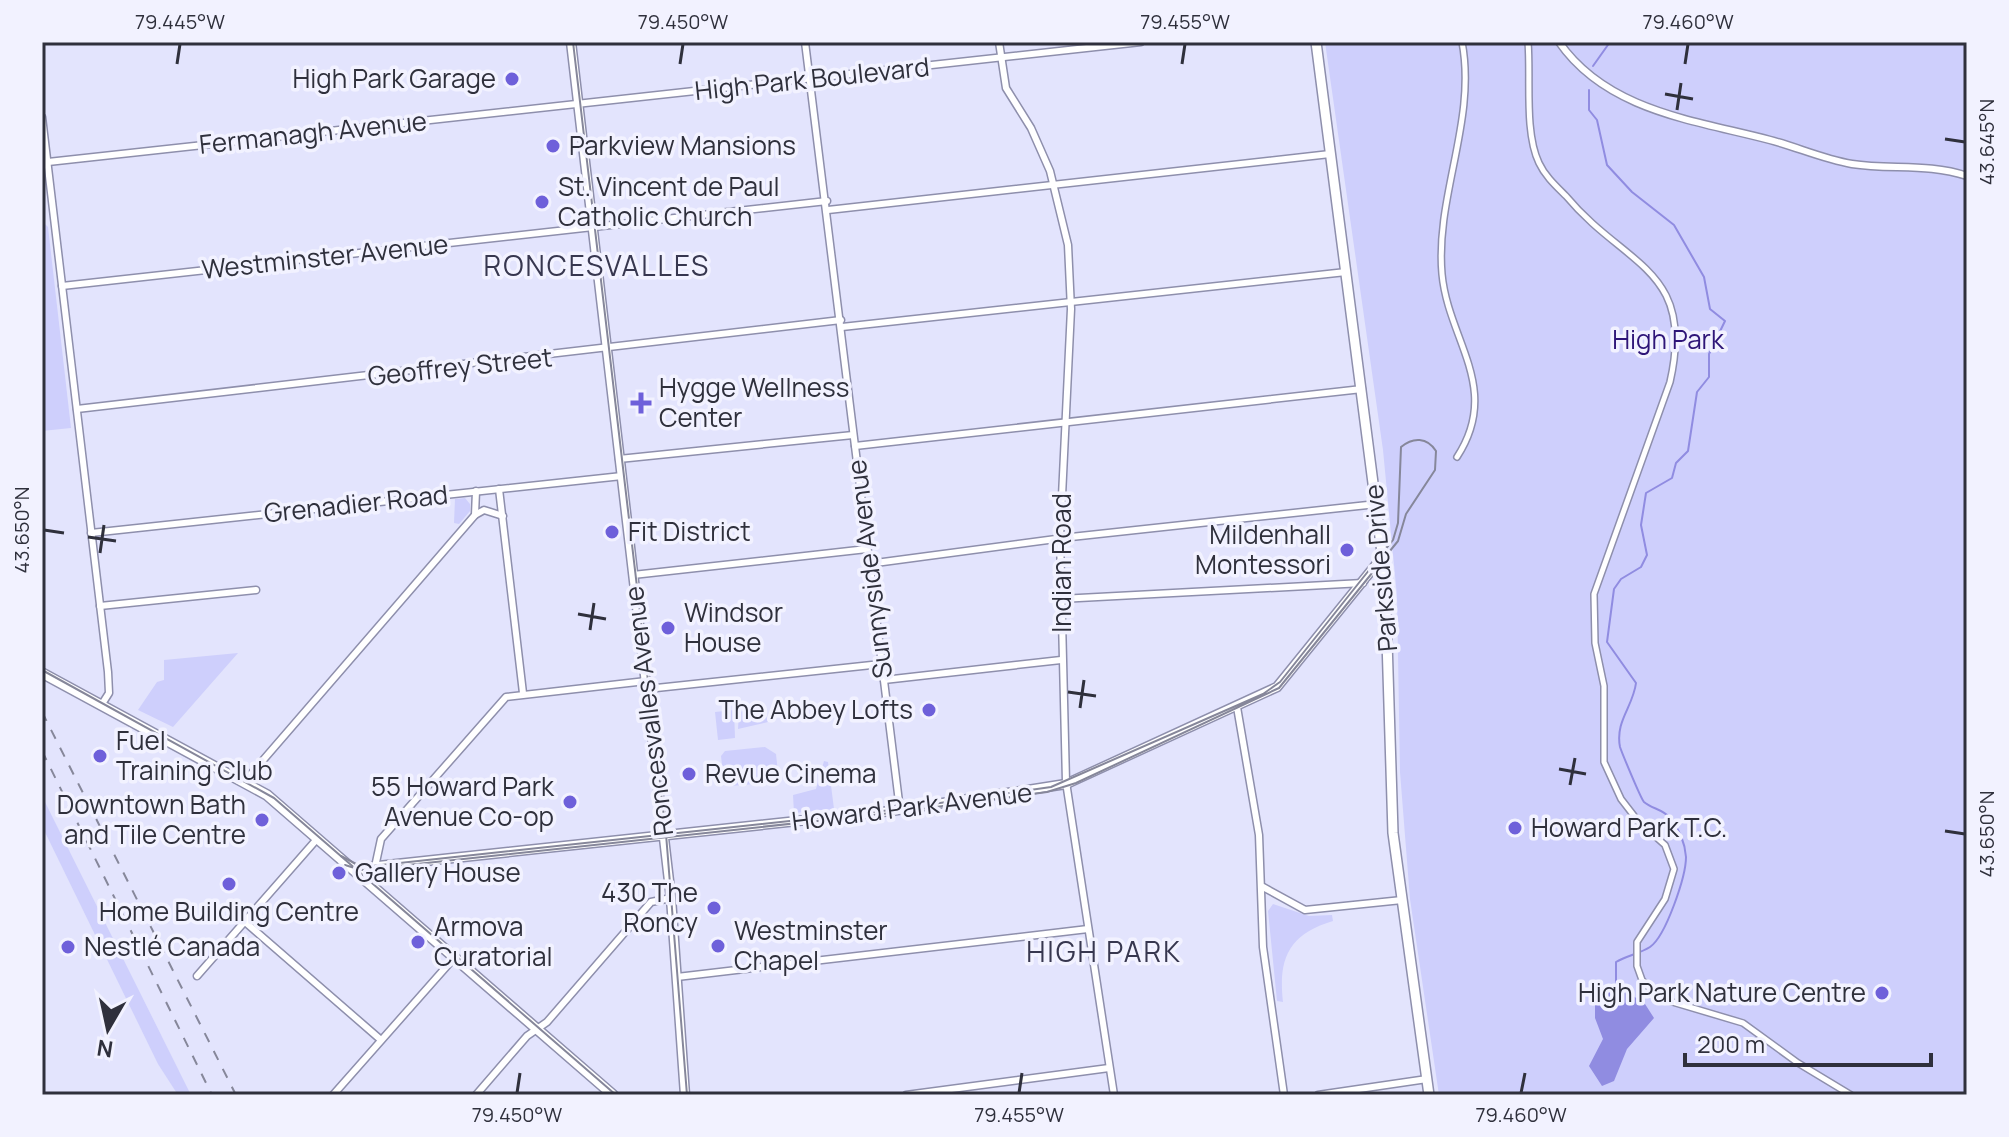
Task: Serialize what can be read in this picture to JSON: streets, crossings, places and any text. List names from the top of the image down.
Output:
{
  "streets": {
    "main road": ["Parkside Drive"],
    "street": [
      "High Park Boulevard",
      "Fermanagh Avenue",
      "Westminster Avenue",
      "Geoffrey Street",
      "Grenadier Road",
      "Indian Road",
      "Sunnyside Avenue",
      "Roncesvalles Avenue",
      "Howard Park Avenue"
    ]
  },
  "crossings": [
    ["High Park Boulevard", "Fermanagh Avenue"],
    ["High Park Boulevard", "Indian Road"],
    ["High Park Boulevard", "Sunnyside Avenue"],
    ["High Park Boulevard", "Roncesvalles Avenue"],
    ["Fermanagh Avenue", "Roncesvalles Avenue"],
    ["Westminster Avenue", "Sunnyside Avenue"],
    ["Westminster Avenue", "Roncesvalles Avenue"],
    ["Geoffrey Street", "Indian Road"],
    ["Geoffrey Street", "Parkside Drive"],
    ["Geoffrey Street", "Sunnyside Avenue"],
    ["Geoffrey Street", "Roncesvalles Avenue"],
    ["Grenadier Road", "Roncesvalles Avenue"],
    ["Indian Road", "Howard Park Avenue"],
    ["Parkside Drive", "Howard Park Avenue"],
    ["Sunnyside Avenue", "Howard Park Avenue"],
    ["Roncesvalles Avenue", "Howard Park Avenue"]
  ],
  "districts": ["RONCESVALLES", "HIGH PARK"],
  "parks": ["High Park"],
  "places": {
    "other": [
      "High Park Garage",
      "Parkview Mansions",
      "St. Vincent de Paul Catholic Church",
      "Fit District",
      "Mildenhall Montessori",
      "Windsor House",
      "The Abbey Lofts",
      "Fuel Training Club",
      "Revue Cinema",
      "55 Howard Park Avenue Co-op",
      "Downtown Bath and Tile Centre",
      "Howard Park T.C.",
      "Gallery House",
      "Home Building Centre",
      "430 The Roncy",
      "Armova Curatorial",
      "Westminster Chapel",
      "Nestlé Canada",
      "High Park Nature Centre"
    ],
    "health": ["Hygge Wellness Center"]
  },
  "scale_bar": "200 m",
  "north": "bottom",
  "coordinates": [
    "79.445°W",
    "79.450°W",
    "79.455°W",
    "79.460°W",
    "43.645°N",
    "43.650°N"
  ]
}
